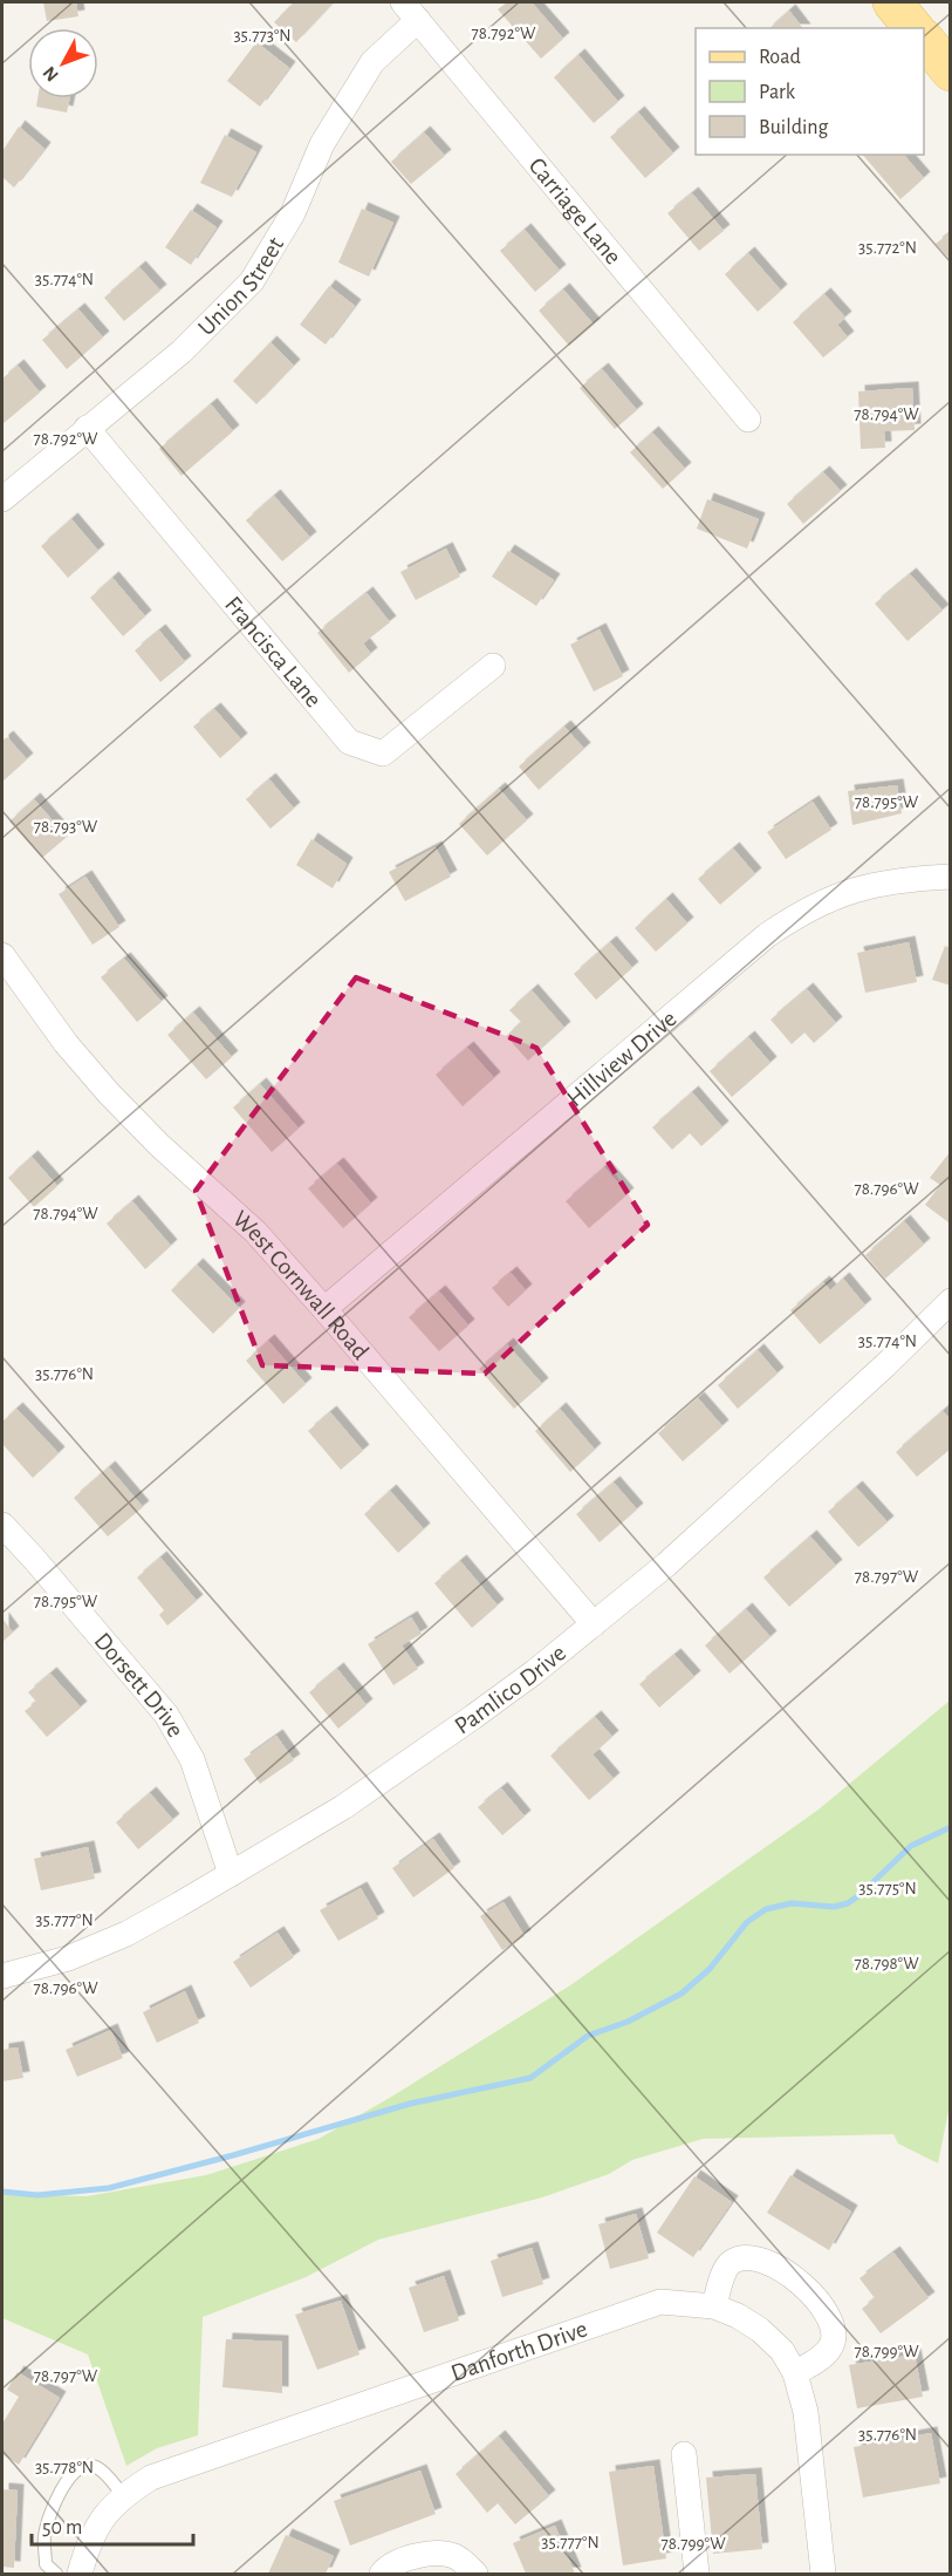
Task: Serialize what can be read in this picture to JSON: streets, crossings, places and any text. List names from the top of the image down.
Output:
{
  "streets": {
    "street": [
      "Carriage Lane",
      "Union Street",
      "Francisca Lane",
      "Hillview Drive",
      "West Cornwall Road",
      "Dorsett Drive",
      "Pamlico Drive",
      "Danforth Drive"
    ]
  },
  "crossings": [
    ["Carriage Lane", "Union Street"],
    ["Union Street", "Francisca Lane"],
    ["Hillview Drive", "West Cornwall Road"],
    ["West Cornwall Road", "Pamlico Drive"],
    ["Dorsett Drive", "Pamlico Drive"]
  ],
  "legend": ["Road", "Park", "Building"],
  "scale_bar": "50 m",
  "north": "bottom left",
  "coordinates": [
    "78.792°W",
    "35.773°N",
    "35.772°N",
    "35.774°N",
    "78.794°W",
    "78.795°W",
    "78.793°W",
    "78.796°W",
    "35.776°N",
    "78.797°W",
    "35.775°N",
    "35.777°N",
    "78.798°W",
    "78.799°W",
    "35.778°N"
  ]
}
